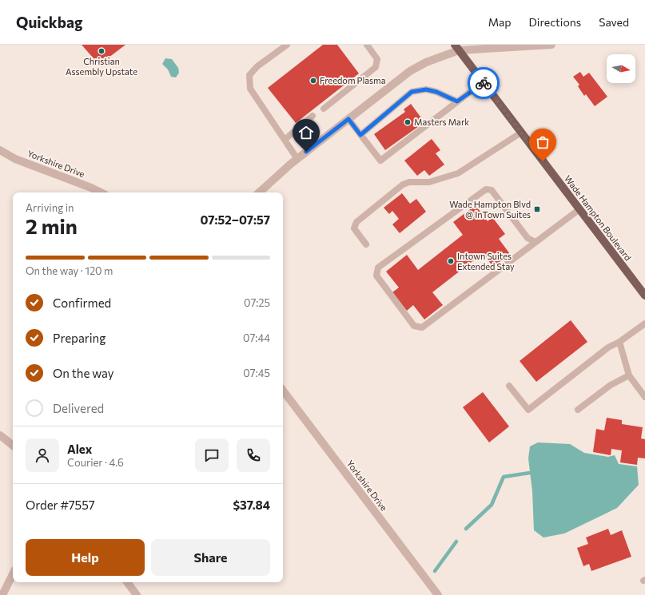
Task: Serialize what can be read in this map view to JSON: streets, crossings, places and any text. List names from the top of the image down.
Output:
{
  "streets": {
    "main road": ["Wade Hampton Boulevard"],
    "street": ["Yorkshire Drive"]
  },
  "places": {
    "other": [
      "Christian Assembly Upstate",
      "Freedom Plasma",
      "Masters Mark",
      "Intown Suites Extended Stay"
    ],
    "transit": ["Wade Hampton Blvd @ InTown Suites"]
  },
  "north": "right",
  "page": {
    "header": "Quickbag",
    "nav": ["Map", "Directions", "Saved"],
    "heading": ["2 min", "Arriving in", "07:52–07:57"],
    "panel": [
      "Alex",
      "Courier · 4.6",
      "Order #7557",
      "$37.84"
    ],
    "bar": "On the way · 120 m",
    "list": [
      ["Confirmed", "07:25"],
      ["Preparing", "07:44"],
      ["On the way", "07:45"],
      "Delivered"
    ],
    "buttons": ["Help", "Share"]
  }
}
